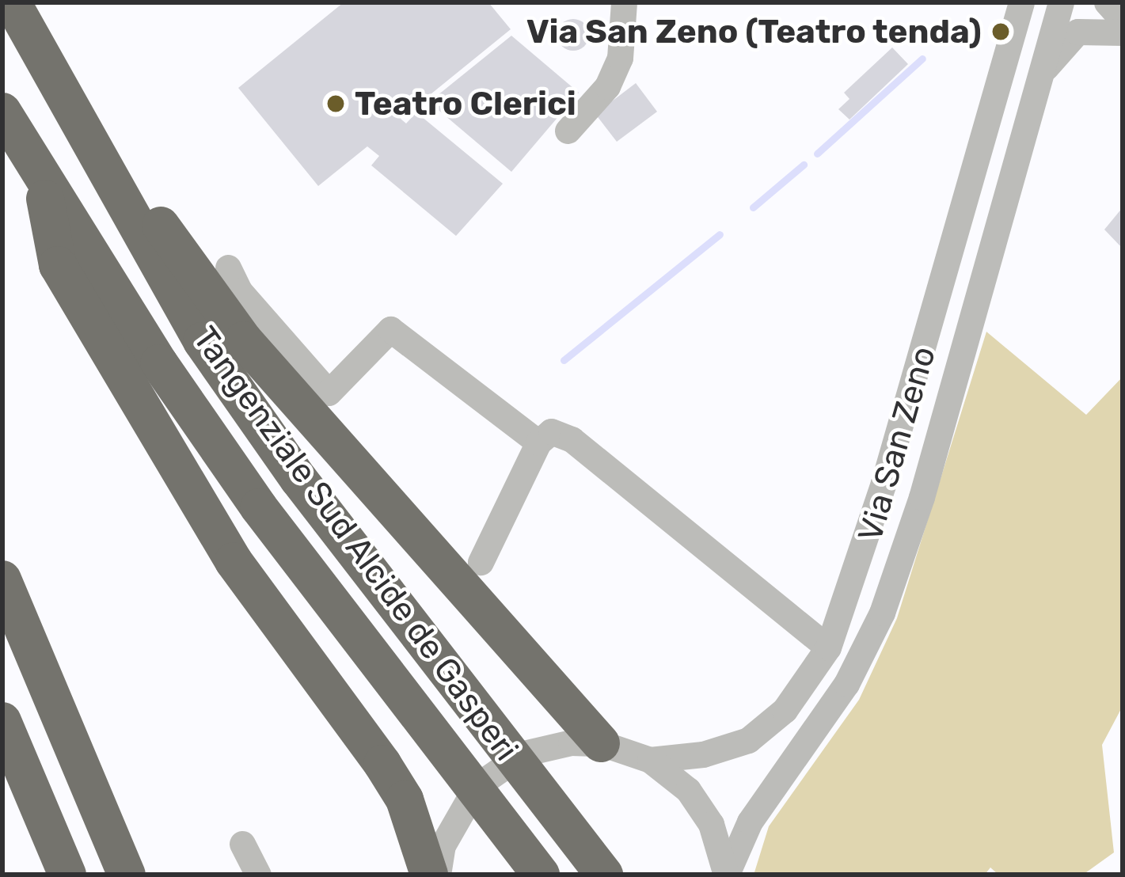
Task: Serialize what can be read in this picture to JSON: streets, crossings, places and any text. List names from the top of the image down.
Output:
{
  "streets": {
    "highway": ["Tangenziale Sud Alcide de Gasperi"],
    "street": ["Via San Zeno"]
  },
  "places": ["Via San Zeno (Teatro tenda)", "Teatro Clerici"]
}
